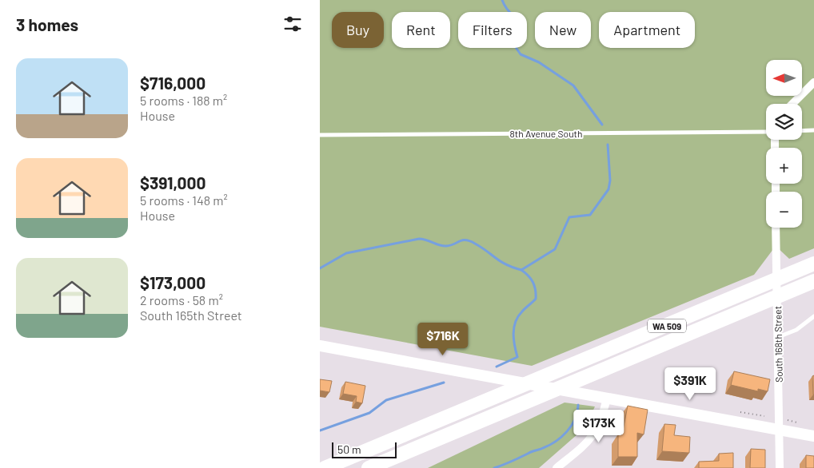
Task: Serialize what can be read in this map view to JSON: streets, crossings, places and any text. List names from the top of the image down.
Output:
{
  "streets": {
    "highway": ["WA 509"],
    "street": ["South 168th Street"],
    "lane": ["8th Avenue South"]
  },
  "scale_bar": "50 m",
  "north": "left",
  "page": {
    "heading": "3 homes",
    "chip": [
      "Buy",
      "Rent",
      "Filters",
      "New",
      "Apartment"
    ],
    "list": [
      {
        "name": "$716,000",
        "note": "5 rooms · 188 m² · House"
      },
      {
        "name": "$391,000",
        "note": "5 rooms · 148 m² · House"
      },
      {
        "name": "$173,000",
        "note": "2 rooms · 58 m² · South 165th Street"
      }
    ],
    "map_buttons": ["+", "−"],
    "price": ["$716K", "$391K", "$173K"],
    "scale": "50 m"
  }
}
